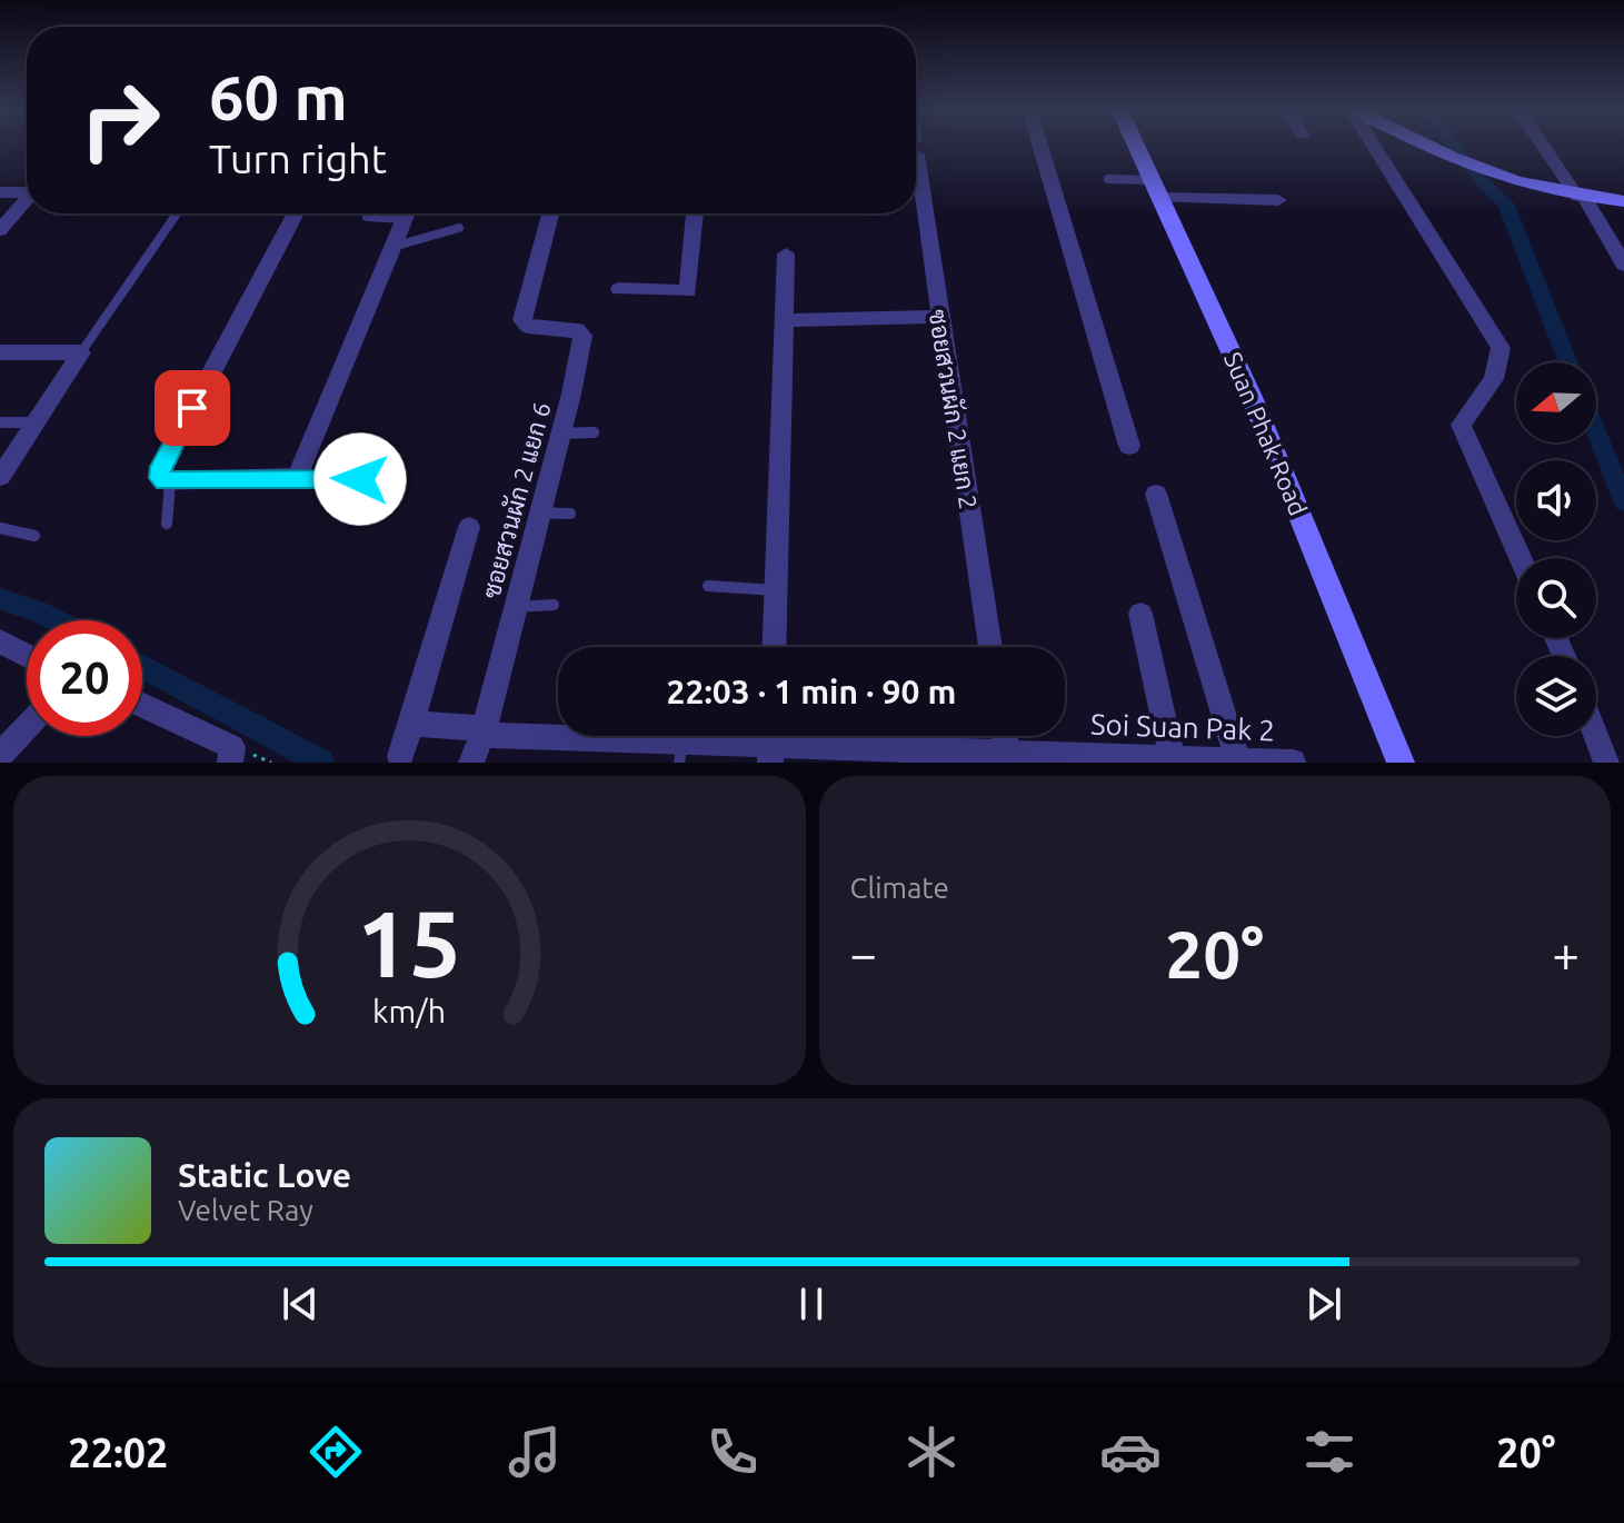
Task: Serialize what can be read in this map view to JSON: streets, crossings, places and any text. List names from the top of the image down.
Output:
{
  "streets": {
    "street": [
      "ซอยสวนผัก 2 แยก 2",
      "Suan Phak Road",
      "ซอยสวนผัก 2 แยก 6",
      "Soi Suan Pak 2"
    ]
  },
  "crossings": [
    ["ซอยสวนผัก 2 แยก 6", "Soi Suan Pak 2"]
  ],
  "north": "left",
  "page": {
    "turn": ["60 m", "Turn right"],
    "limit": "20",
    "trip": "22:03 · 1 min · 90 m",
    "tile": "Climate",
    "heat": ["−", "20°", "+"],
    "song": ["Static Love", "Velvet Ray"],
    "tabs": ["22:02", "20°"],
    "gauge": ["15", "km/h"]
  }
}
